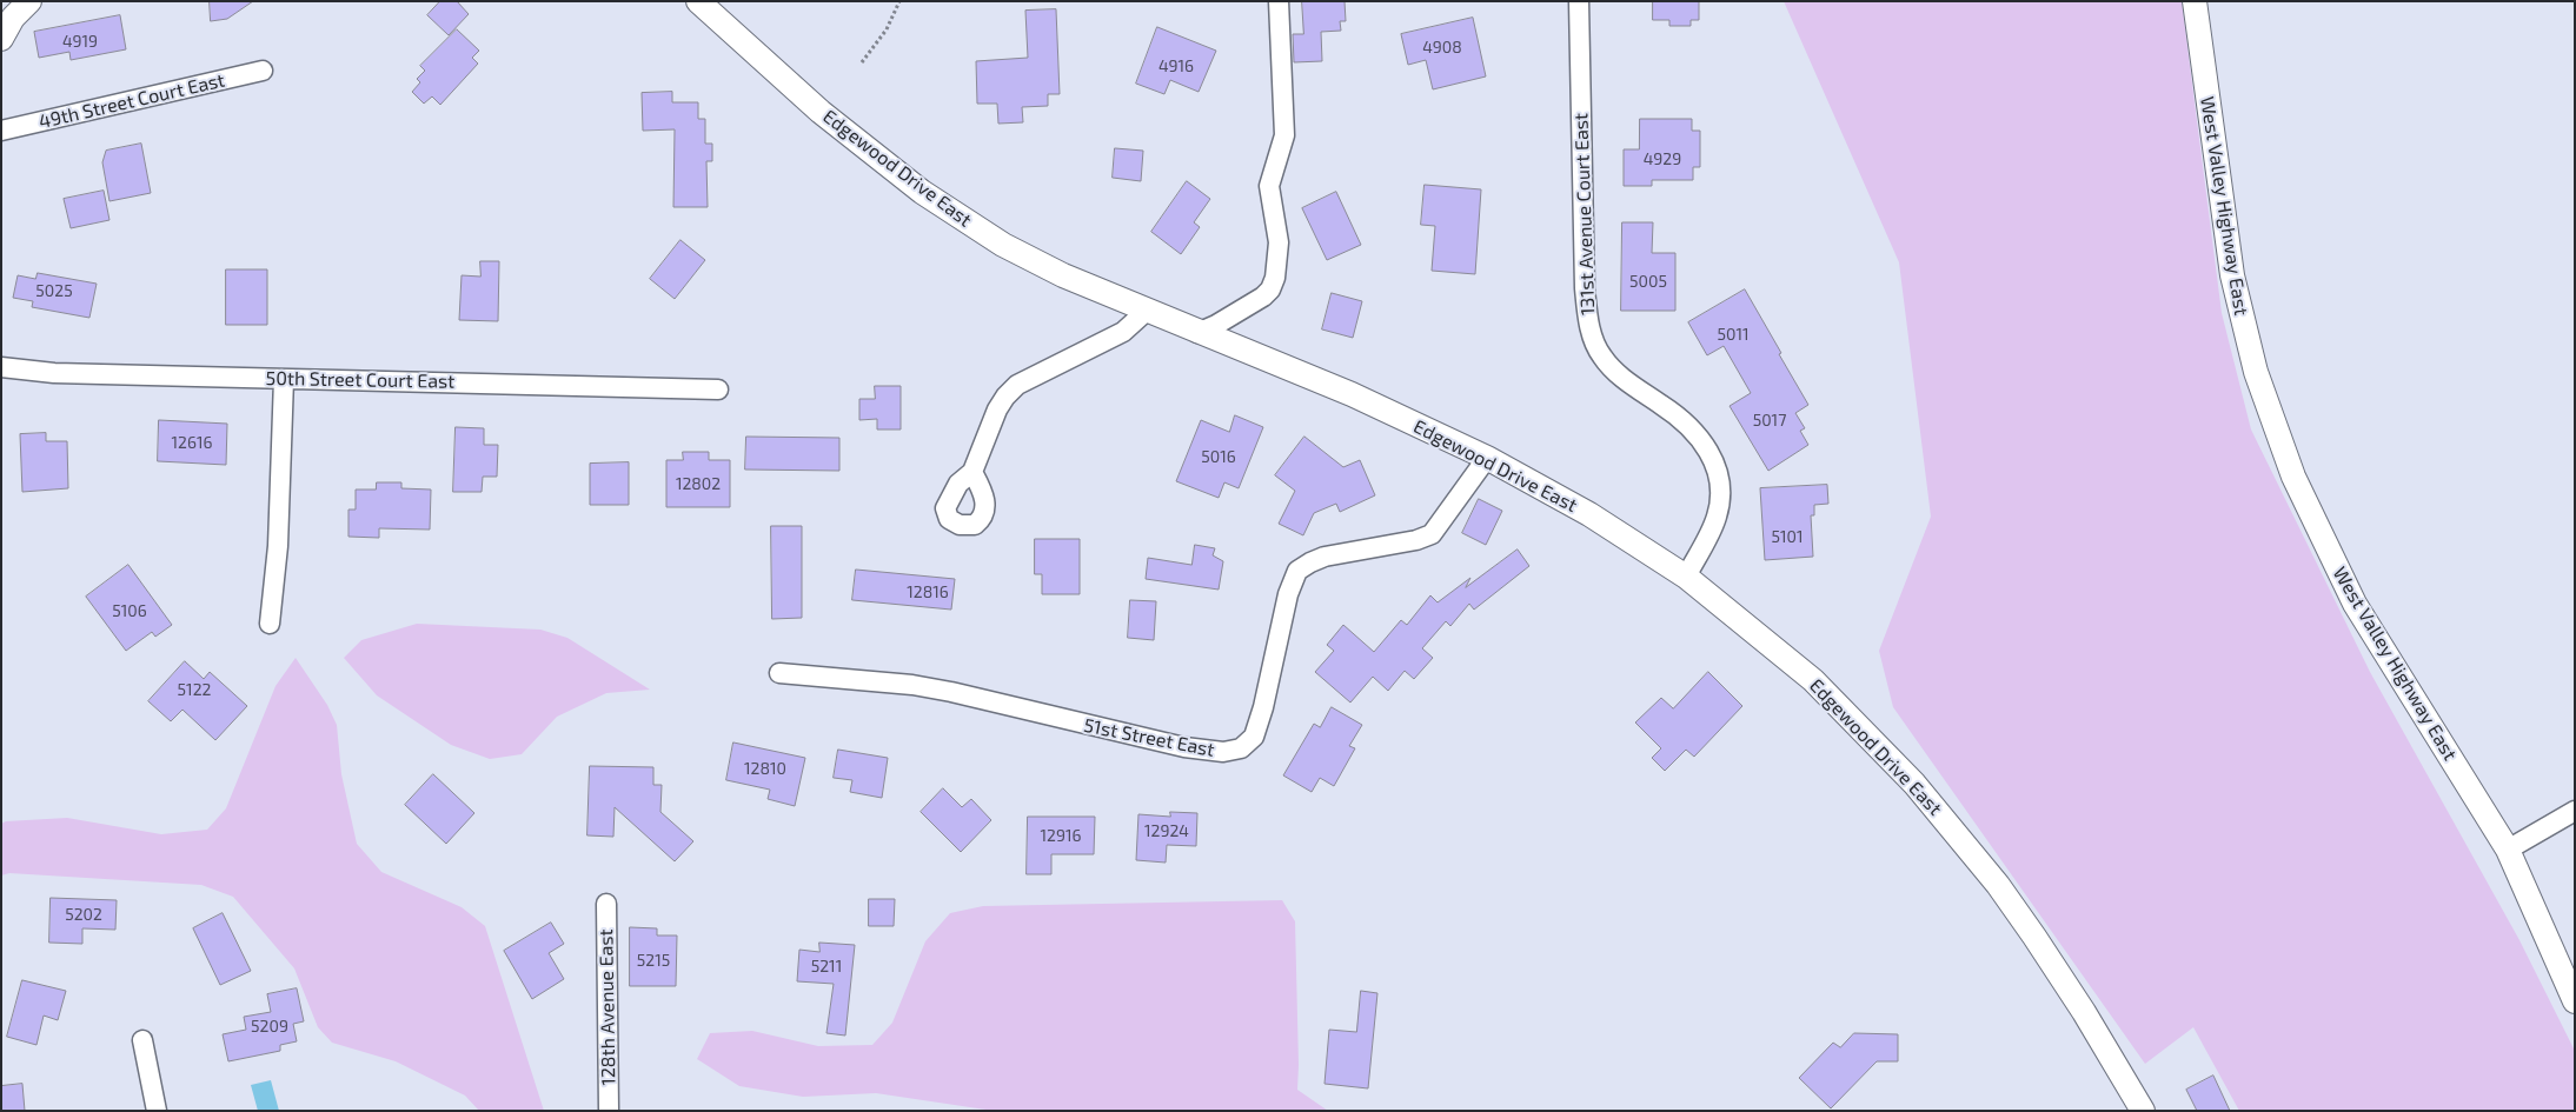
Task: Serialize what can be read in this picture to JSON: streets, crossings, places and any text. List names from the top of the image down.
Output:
{
  "streets": {
    "street": [
      "49th Street Court East",
      "Edgewood Drive East",
      "West Valley Highway East",
      "131st Avenue Court East",
      "50th Street Court East",
      "51st Street East",
      "128th Avenue East"
    ]
  },
  "crossings": [
    ["Edgewood Drive East", "131st Avenue Court East"],
    ["Edgewood Drive East", "51st Street East"]
  ],
  "house_numbers": [
    "4919",
    "4908",
    "4916",
    "4929",
    "5005",
    "5025",
    "5011",
    "5017",
    "12616",
    "5016",
    "12802",
    "5101",
    "12816",
    "5106",
    "5122",
    "12810",
    "12924",
    "12916",
    "5202",
    "5215",
    "5211",
    "5209"
  ]
}
